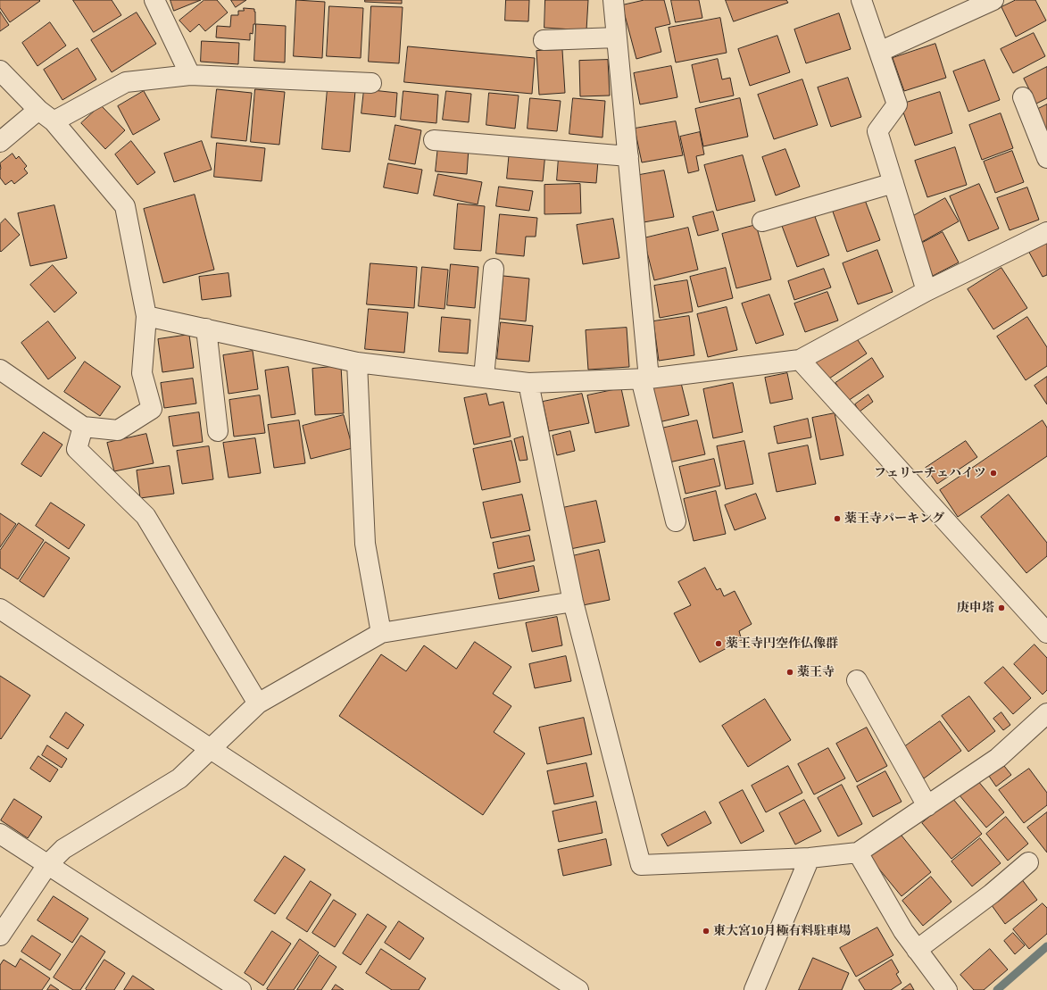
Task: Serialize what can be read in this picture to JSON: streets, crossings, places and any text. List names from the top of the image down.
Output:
{
  "places": [
    "フェリーチェハイツ",
    "薬王寺パーキング",
    "庚申塔",
    "薬王寺円空作仏像群",
    "薬王寺",
    "東大宮10月極有料駐車場"
  ]
}
